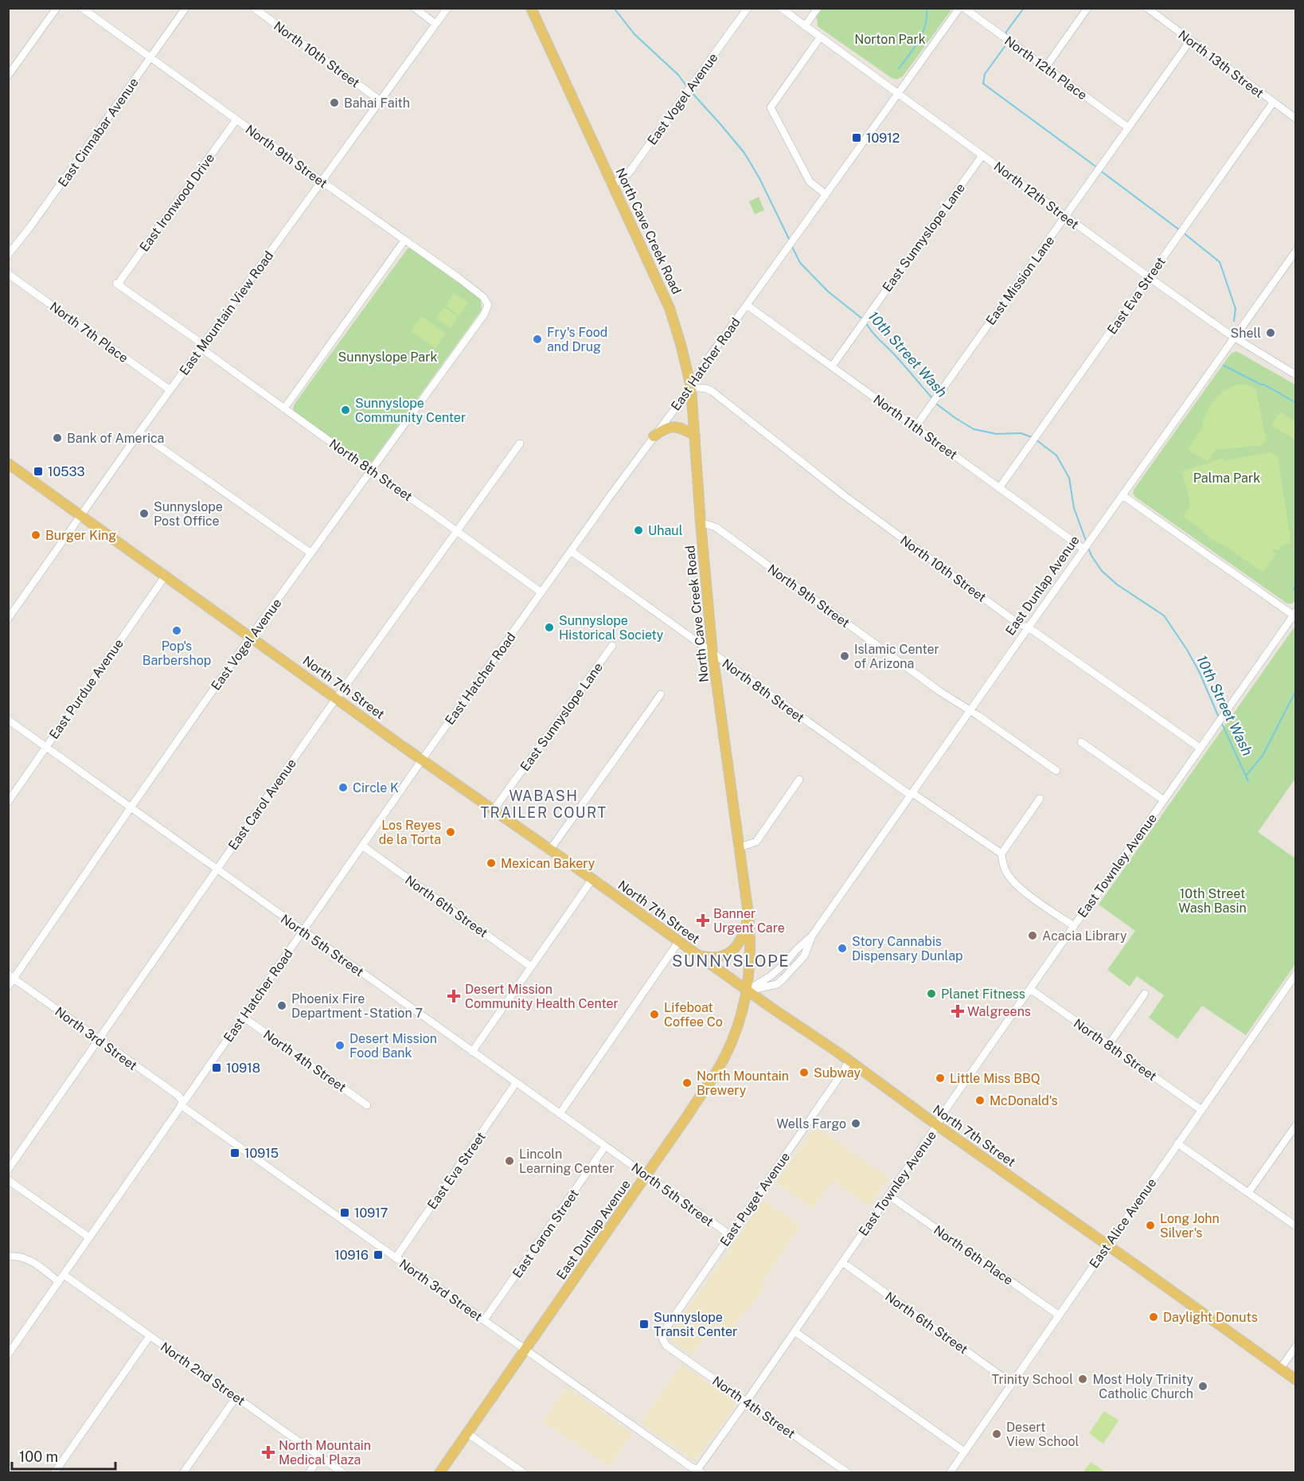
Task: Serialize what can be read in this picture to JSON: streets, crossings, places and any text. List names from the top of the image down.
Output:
{
  "streets": {
    "main road": ["North Cave Creek Road", "East Dunlap Avenue", "North 7th Street"],
    "street": [
      "North 10th Street",
      "North 13th Street",
      "North 12th Place",
      "East Vogel Avenue",
      "East Cinnabar Avenue",
      "North 9th Street",
      "North 12th Street",
      "East Ironwood Drive",
      "East Sunnyslope Lane",
      "East Mission Lane",
      "East Eva Street",
      "East Mountain View Road",
      "North 7th Place",
      "East Hatcher Road",
      "North 11th Street",
      "North 8th Street",
      "East Purdue Avenue",
      "East Carol Avenue",
      "East Townley Avenue",
      "North 6th Street",
      "North 5th Street",
      "North 3rd Street",
      "North 4th Street",
      "East Puget Avenue",
      "East Alice Avenue",
      "East Caron Street",
      "North 6th Place",
      "North 2nd Street"
    ]
  },
  "crossings": [
    ["North 10th Street", "North Cave Creek Road"],
    ["North 10th Street", "East Mountain View Road"],
    ["North 10th Street", "East Hatcher Road"],
    ["North 10th Street", "East Dunlap Avenue"],
    ["North 10th Street", "East Townley Avenue"],
    ["North 13th Street", "East Mission Lane"],
    ["North 13th Street", "East Eva Street"],
    ["North 12th Place", "East Mission Lane"],
    ["East Vogel Avenue", "North 9th Street"],
    ["East Vogel Avenue", "North Cave Creek Road"],
    ["East Vogel Avenue", "North 8th Street"],
    ["East Vogel Avenue", "North 7th Street"],
    ["East Vogel Avenue", "North 5th Street"],
    ["East Vogel Avenue", "North 3rd Street"],
    ["East Cinnabar Avenue", "North 9th Street"],
    ["North 9th Street", "East Ironwood Drive"],
    ["North 9th Street", "North Cave Creek Road"],
    ["North 9th Street", "East Mountain View Road"],
    ["North 9th Street", "East Dunlap Avenue"],
    ["North 12th Street", "East Sunnyslope Lane"],
    ["North 12th Street", "East Mission Lane"],
    ["North 12th Street", "East Eva Street"],
    ["North 12th Street", "East Hatcher Road"],
    ["North 12th Street", "East Dunlap Avenue"],
    ["East Ironwood Drive", "North 8th Street"],
    ["North Cave Creek Road", "East Hatcher Road"],
    ["North Cave Creek Road", "North 8th Street"],
    ["North Cave Creek Road", "East Dunlap Avenue"],
    ["North Cave Creek Road", "North 7th Street"],
    ["East Sunnyslope Lane", "North 11th Street"],
    ["East Sunnyslope Lane", "North 7th Street"],
    ["East Mission Lane", "North 11th Street"],
    ["East Eva Street", "North 11th Street"],
    ["East Eva Street", "North 5th Street"],
    ["East Eva Street", "North 3rd Street"],
    ["East Mountain View Road", "North 7th Place"],
    ["East Mountain View Road", "North 8th Street"],
    ["East Mountain View Road", "North 7th Street"],
    ["East Hatcher Road", "North 11th Street"],
    ["East Hatcher Road", "North 8th Street"],
    ["East Hatcher Road", "North 7th Street"],
    ["East Hatcher Road", "North 6th Street"],
    ["East Hatcher Road", "North 5th Street"],
    ["East Hatcher Road", "North 3rd Street"],
    ["East Hatcher Road", "North 4th Street"],
    ["East Hatcher Road", "North 2nd Street"],
    ["North 11th Street", "East Dunlap Avenue"],
    ["North 8th Street", "East Dunlap Avenue"],
    ["North 8th Street", "East Carol Avenue"],
    ["North 8th Street", "East Townley Avenue"],
    ["North 8th Street", "East Alice Avenue"],
    ["East Dunlap Avenue", "North 7th Street"],
    ["East Dunlap Avenue", "North 5th Street"],
    ["East Dunlap Avenue", "North 3rd Street"],
    ["North 7th Street", "East Purdue Avenue"],
    ["North 7th Street", "East Carol Avenue"],
    ["North 7th Street", "East Townley Avenue"],
    ["North 7th Street", "East Puget Avenue"],
    ["North 7th Street", "East Alice Avenue"],
    ["East Purdue Avenue", "North 5th Street"],
    ["East Carol Avenue", "North 5th Street"],
    ["East Carol Avenue", "North 3rd Street"],
    ["East Townley Avenue", "North 6th Street"],
    ["East Townley Avenue", "North 3rd Street"],
    ["East Townley Avenue", "North 4th Street"],
    ["East Townley Avenue", "North 6th Place"],
    ["North 6th Street", "East Alice Avenue"],
    ["North 5th Street", "East Puget Avenue"],
    ["North 5th Street", "East Caron Street"],
    ["North 3rd Street", "East Caron Street"],
    ["North 4th Street", "East Puget Avenue"],
    ["East Alice Avenue", "North 6th Place"]
  ],
  "districts": ["WABASH TRAILER COURT", "SUNNYSLOPE"],
  "water": ["10th Street Wash"],
  "parks": [
    "Norton Park",
    "Sunnyslope Park",
    "Palma Park",
    "10th Street Wash Basin"
  ],
  "places": {
    "other": [
      "Bahai Faith",
      "Shell",
      "Fry's Food and Drug",
      "Sunnyslope Community Center",
      "Bank of America",
      "Sunnyslope Post Office",
      "Uhaul",
      "Burger King",
      "Sunnyslope Historical Society",
      "Pop's Barbershop",
      "Islamic Center of Arizona",
      "Circle K",
      "Los Reyes de la Torta",
      "Mexican Bakery",
      "Acacia Library",
      "Story Cannabis Dispensary Dunlap",
      "Planet Fitness",
      "Phoenix Fire Department - Station 7",
      "Lifeboat Coffee Co",
      "Desert Mission Food Bank",
      "Subway",
      "Little Miss BBQ",
      "North Mountain Brewery",
      "McDonald's",
      "Wells Fargo",
      "Lincoln Learning Center",
      "Long John Silver's",
      "Daylight Donuts",
      "Trinity School",
      "Most Holy Trinity Catholic Church",
      "Desert View School"
    ],
    "transit": [
      "10912",
      "10533",
      "10918",
      "10915",
      "10917",
      "10916",
      "Sunnyslope Transit Center"
    ],
    "health": [
      "Banner Urgent Care",
      "Desert Mission Community Health Center",
      "Walgreens",
      "North Mountain Medical Plaza"
    ]
  },
  "scale_bar": "100 m"
}
